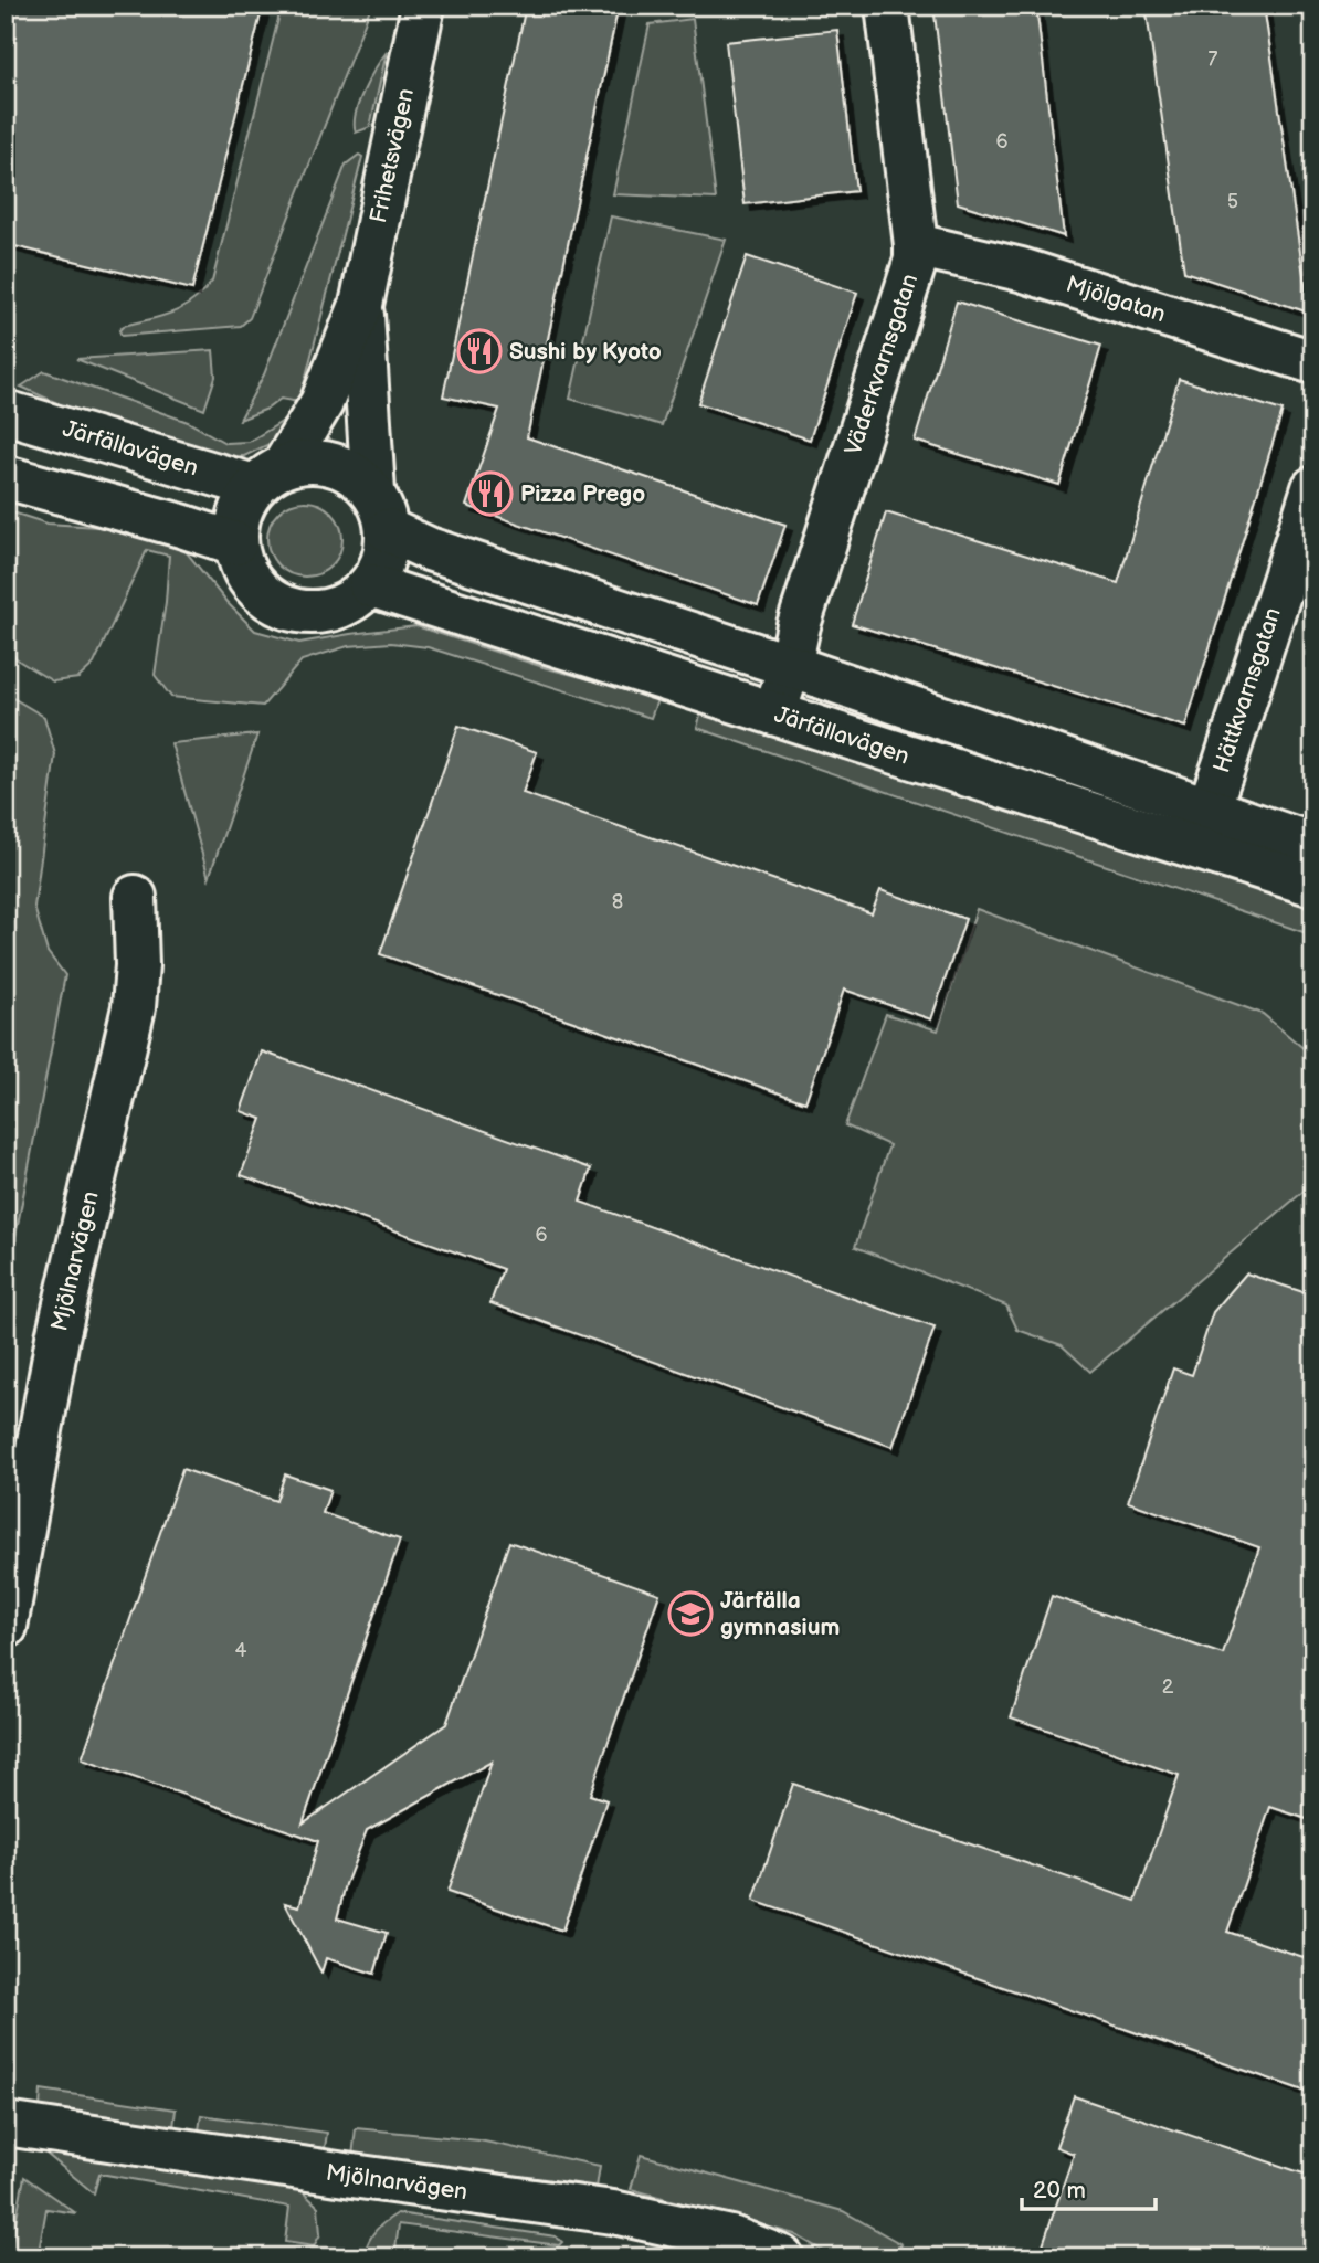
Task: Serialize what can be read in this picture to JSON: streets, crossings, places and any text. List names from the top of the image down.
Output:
{
  "streets": {
    "street": [
      "Frihetsvägen",
      "Mjölgatan",
      "Väderkvarnsgatan",
      "Järfällavägen",
      "Hättkvarnsgatan",
      "Mjölnarvägen"
    ]
  },
  "crossings": [
    ["Frihetsvägen", "Järfällavägen"],
    ["Mjölgatan", "Väderkvarnsgatan"],
    ["Väderkvarnsgatan", "Järfällavägen"],
    ["Järfällavägen", "Hättkvarnsgatan"]
  ],
  "places": {
    "restaurant": ["Sushi by Kyoto", "Pizza Prego"],
    "school or university": ["Järfälla gymnasium"]
  },
  "house_numbers": [
    "7",
    "6",
    "5",
    "8",
    "6",
    "4",
    "2"
  ],
  "scale_bar": "20 m"
}
